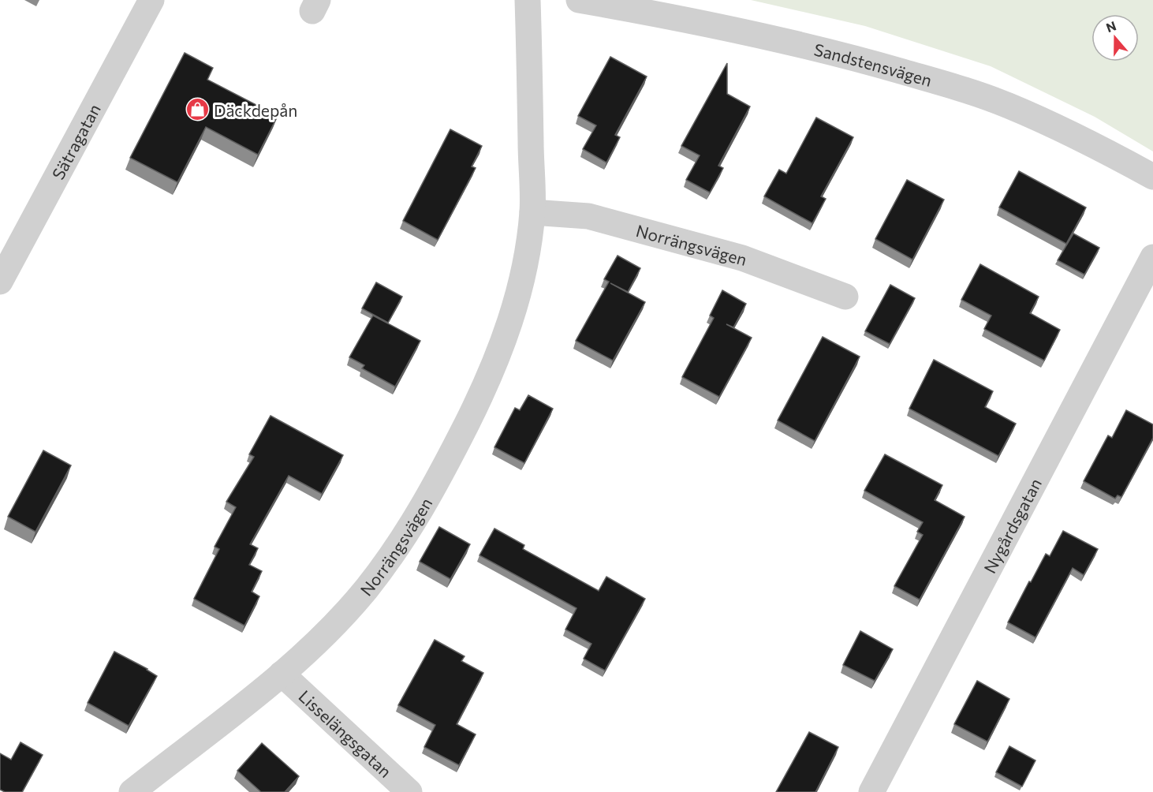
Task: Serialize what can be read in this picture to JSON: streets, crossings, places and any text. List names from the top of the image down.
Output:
{
  "streets": {
    "street": [
      "Sandstensvägen",
      "Sätragatan",
      "Norrängsvägen",
      "Nygårdsgatan",
      "Lisselängsgatan"
    ]
  },
  "crossings": [
    ["Norrängsvägen", "Lisselängsgatan"]
  ],
  "places": {
    "shop": ["Däckdepån"]
  },
  "north": "top"
}
